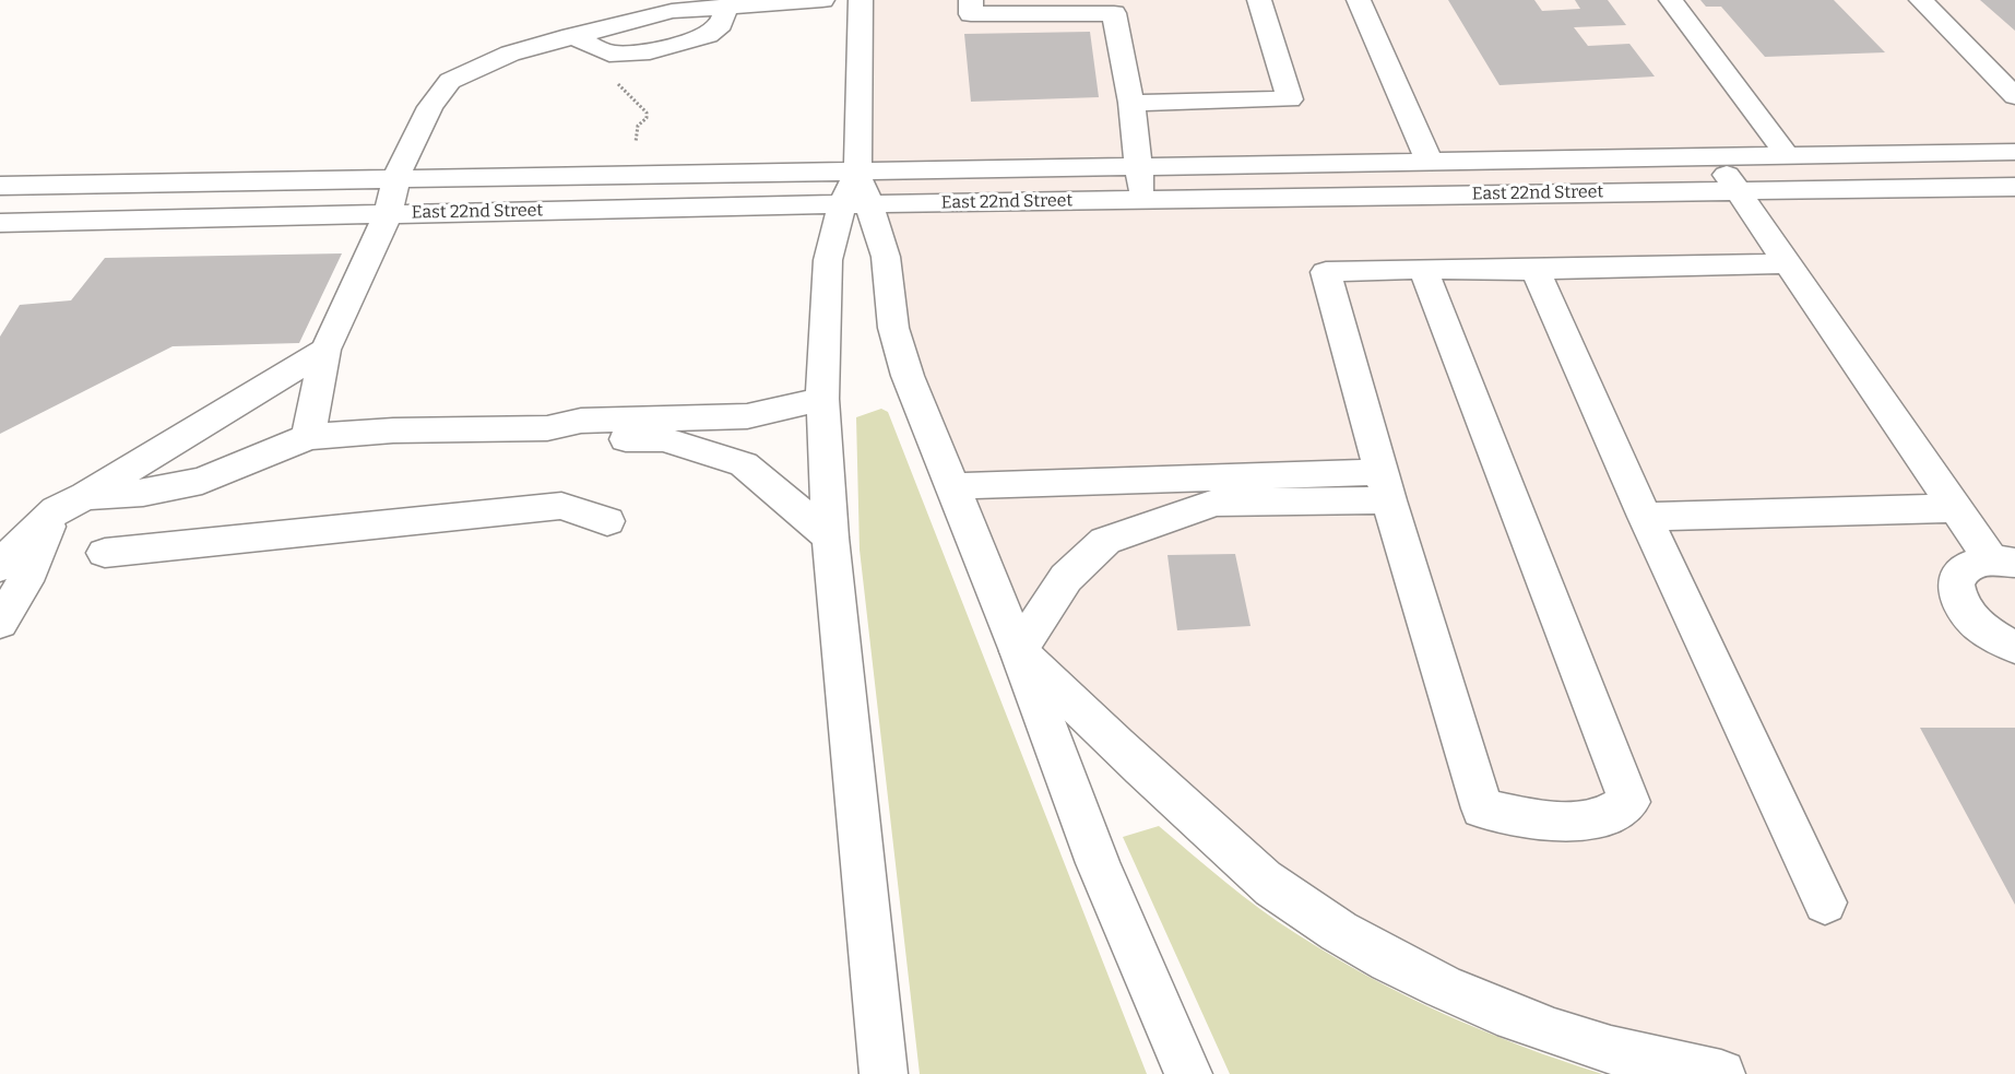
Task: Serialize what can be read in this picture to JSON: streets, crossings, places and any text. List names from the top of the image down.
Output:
{
  "streets": {
    "main road": ["East 22nd Street"]
  }
}
